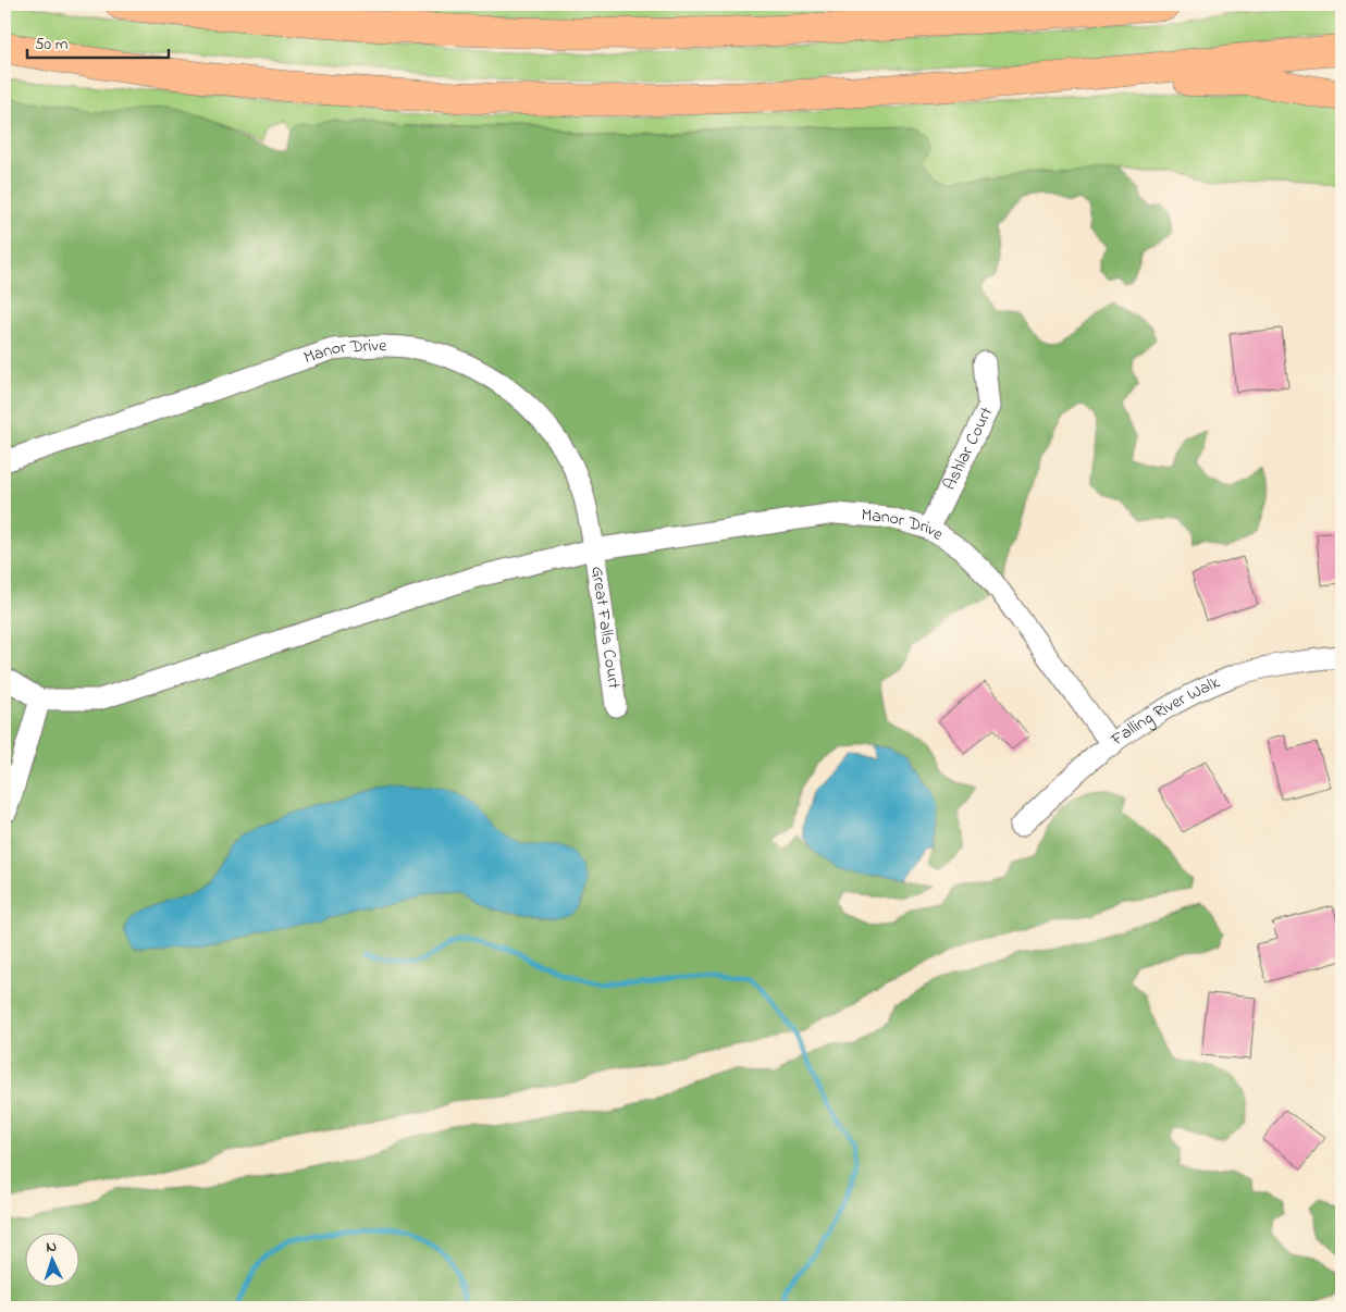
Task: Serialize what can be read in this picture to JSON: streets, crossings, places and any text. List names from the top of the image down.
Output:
{
  "streets": {
    "street": [
      "Manor Drive",
      "Ashlar Court",
      "Great Falls Court",
      "Falling River Walk"
    ]
  },
  "crossings": [
    ["Manor Drive", "Ashlar Court"],
    ["Manor Drive", "Great Falls Court"],
    ["Manor Drive", "Falling River Walk"]
  ],
  "scale_bar": "50 m",
  "north": "top"
}
